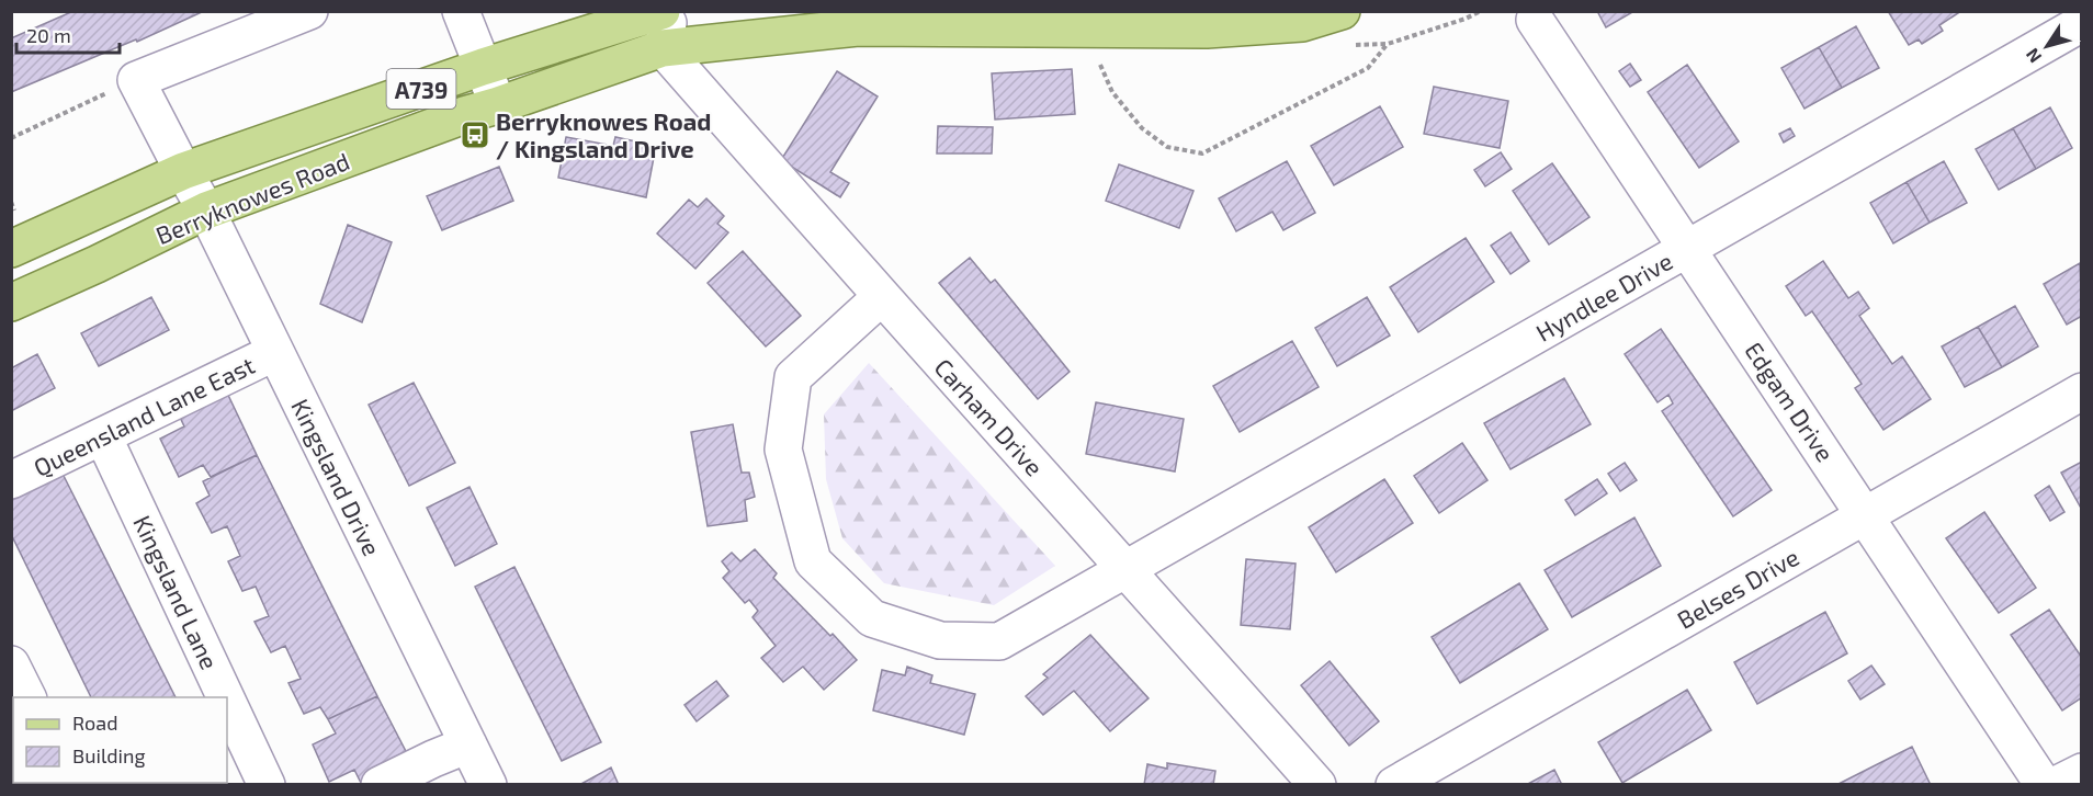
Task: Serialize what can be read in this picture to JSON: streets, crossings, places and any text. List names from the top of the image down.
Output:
{
  "streets": {
    "main road": ["A739", "Berryknowes Road"],
    "street": [
      "Hyndlee Drive",
      "Edgam Drive",
      "Queensland Lane East",
      "Carham Drive",
      "Kingsland Drive",
      "Belses Drive",
      "Kingsland Lane"
    ]
  },
  "crossings": [
    ["Berryknowes Road", "Carham Drive"],
    ["Berryknowes Road", "Kingsland Drive"],
    ["Hyndlee Drive", "Edgam Drive"],
    ["Hyndlee Drive", "Carham Drive"],
    ["Edgam Drive", "Belses Drive"],
    ["Queensland Lane East", "Kingsland Drive"],
    ["Queensland Lane East", "Kingsland Lane"]
  ],
  "places": {
    "bus stop": ["Berryknowes Road / Kingsland Drive"]
  },
  "legend": ["Road", "Building"],
  "scale_bar": "20 m",
  "north": "bottom left"
}
